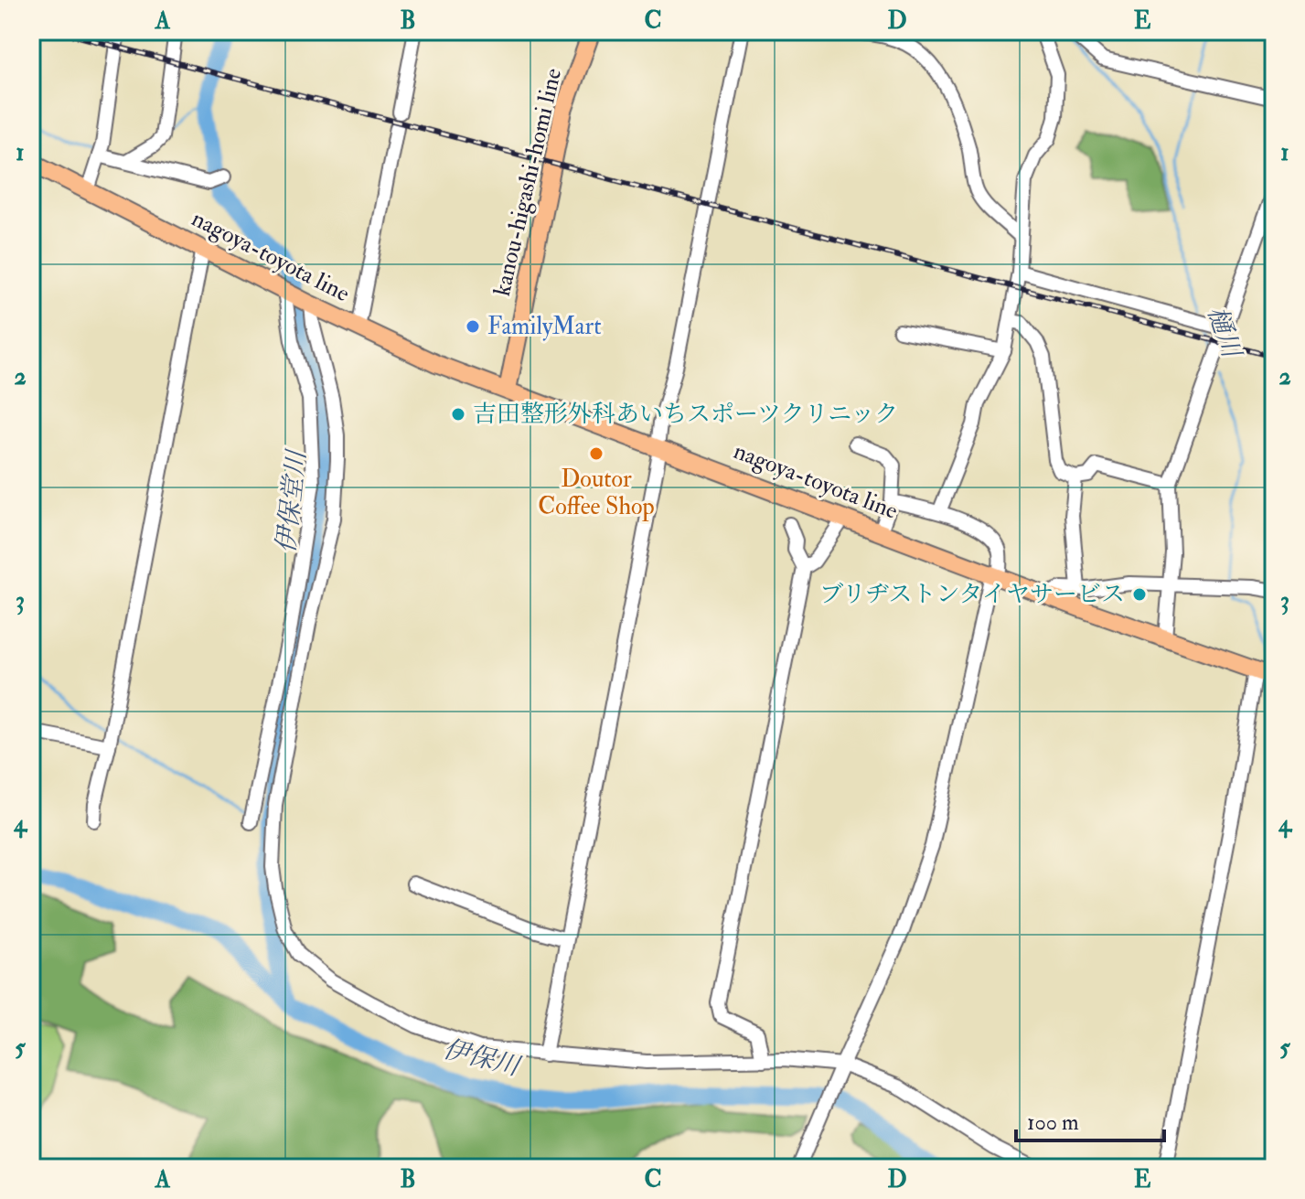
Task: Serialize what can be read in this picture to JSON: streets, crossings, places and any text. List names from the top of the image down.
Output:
{
  "streets": {
    "main road": ["kanou-higashi-homi line", "nagoya-toyota line"]
  },
  "crossings": [
    ["kanou-higashi-homi line", "nagoya-toyota line"]
  ],
  "water": ["樋川", "伊保堂川", "伊保川"],
  "places": [
    "FamilyMart",
    "吉田整形外科あいちスポーツクリニック",
    "Doutor Coffee Shop",
    "ブリヂストンタイヤサービス"
  ],
  "scale_bar": "100 m",
  "grid": {
    "columns": [
      "A",
      "B",
      "C",
      "D",
      "E"
    ],
    "rows": [
      "1",
      "2",
      "3",
      "4",
      "5"
    ]
  }
}
